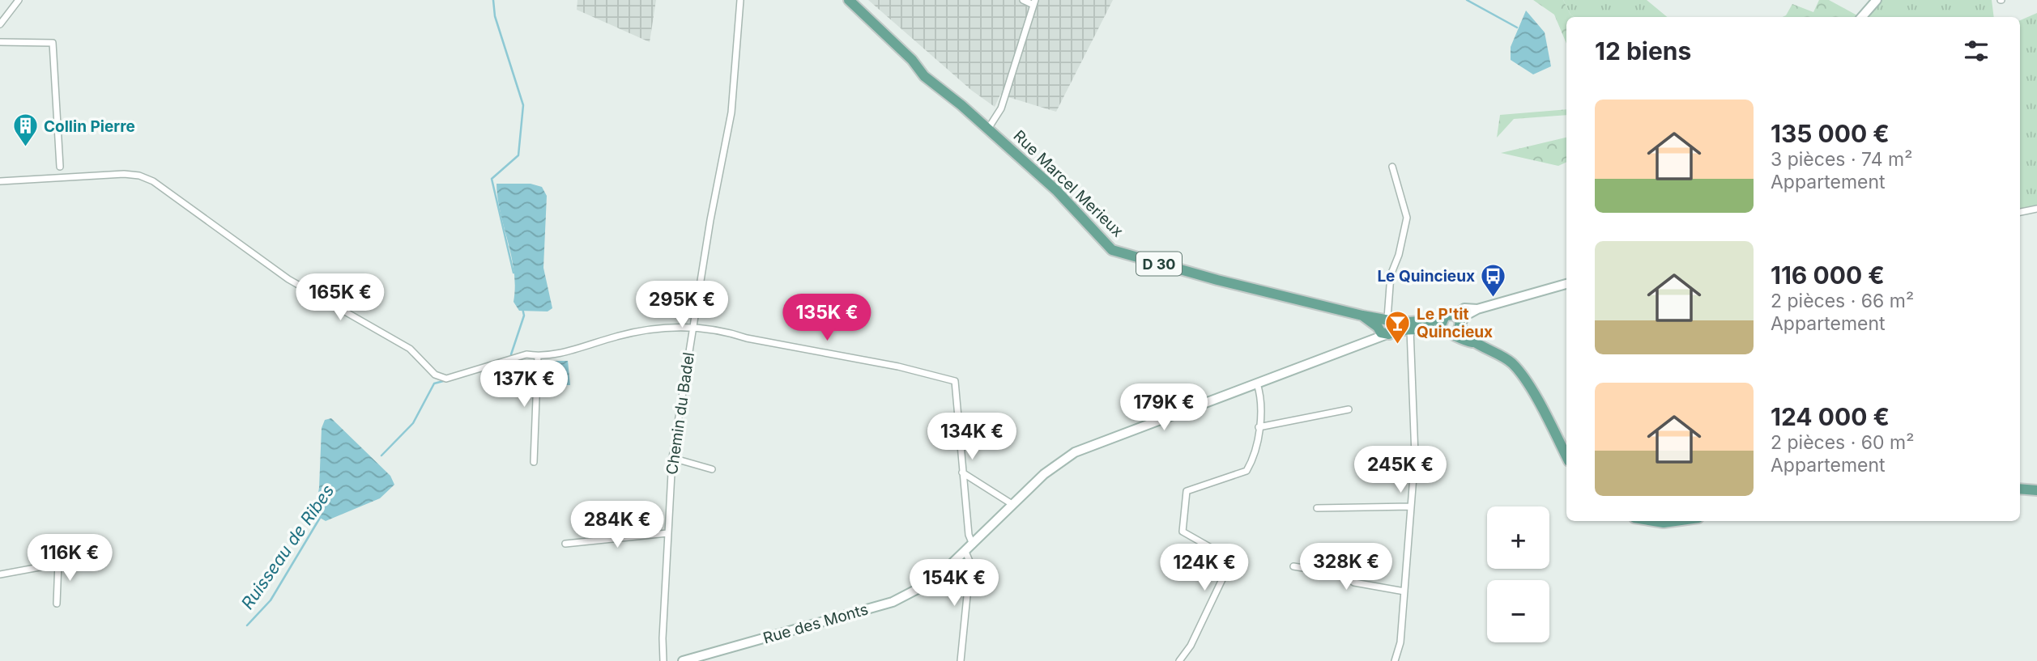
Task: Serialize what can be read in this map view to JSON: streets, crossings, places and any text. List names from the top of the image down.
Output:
{
  "streets": {
    "main road": ["Rue Marcel Merieux", "D 30"],
    "street": ["Chemin du Badel", "Rue des Monts"]
  },
  "crossings": [
    ["Rue Marcel Merieux", "D 30"],
    ["Rue Marcel Merieux", "Rue des Monts"]
  ],
  "water": ["Ruisseau de Ribes"],
  "places": {
    "building": ["Collin Pierre"],
    "bus stop": ["Le Quincieux"],
    "bar": ["Le P'tit Quincieux"]
  },
  "page": {
    "heading": "12 biens",
    "list": [
      {
        "name": "135 000 €",
        "note": "3 pièces · 74 m² · Appartement"
      },
      {
        "name": "116 000 €",
        "note": "2 pièces · 66 m² · Appartement"
      },
      {
        "name": "124 000 €",
        "note": "2 pièces · 60 m² · Appartement"
      }
    ],
    "price": [
      "165K €",
      "295K €",
      "135K €",
      "137K €",
      "179K €",
      "134K €",
      "245K €",
      "284K €",
      "116K €",
      "328K €",
      "124K €",
      "154K €"
    ],
    "map_buttons": ["+", "−"]
  }
}
